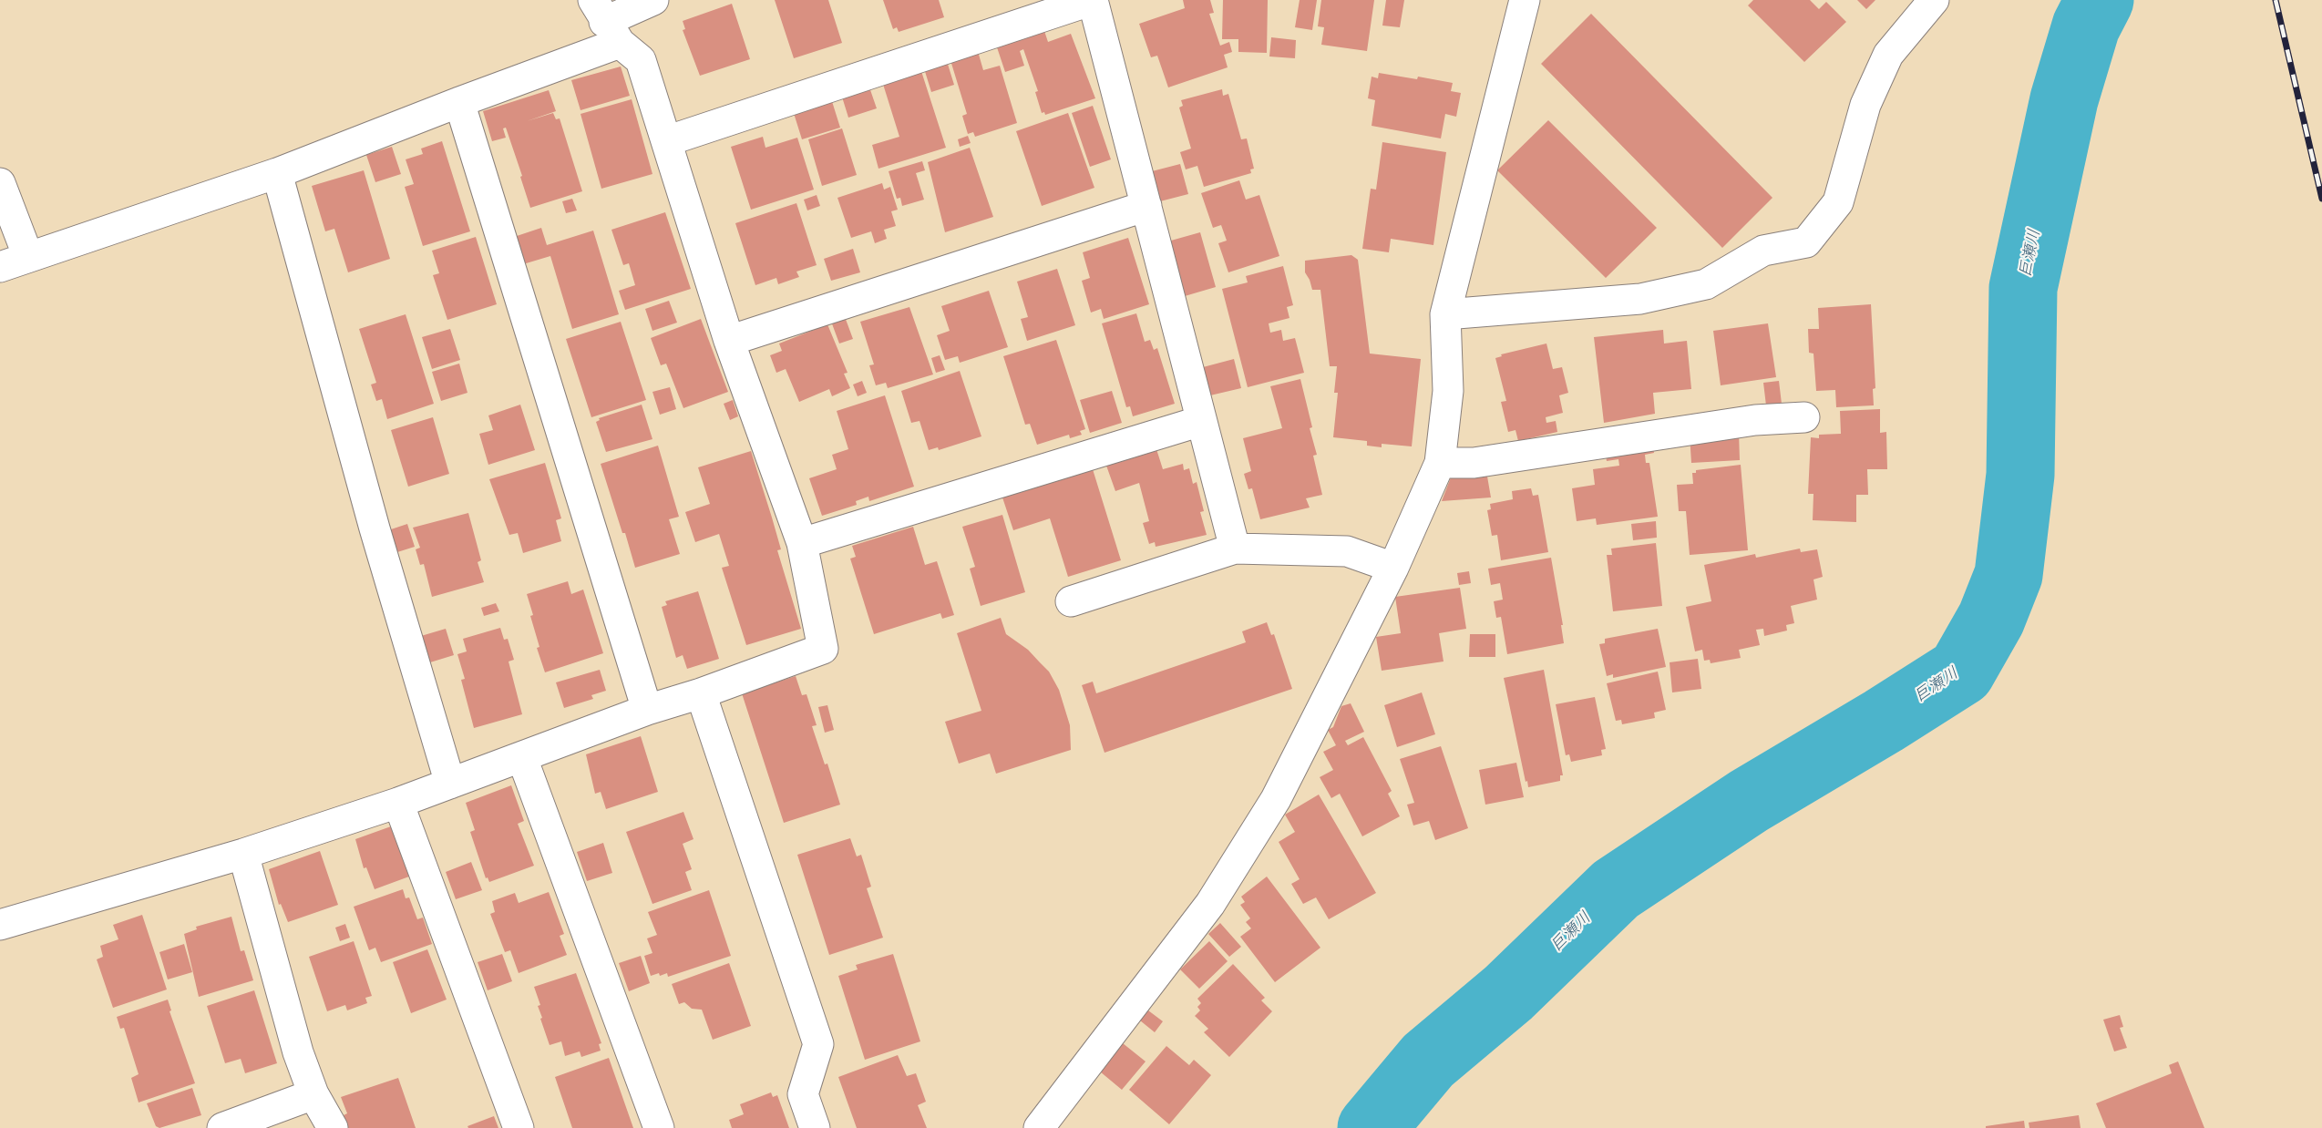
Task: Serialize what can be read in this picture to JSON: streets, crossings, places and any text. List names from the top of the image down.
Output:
{
  "water": ["巨瀬川"]
}
